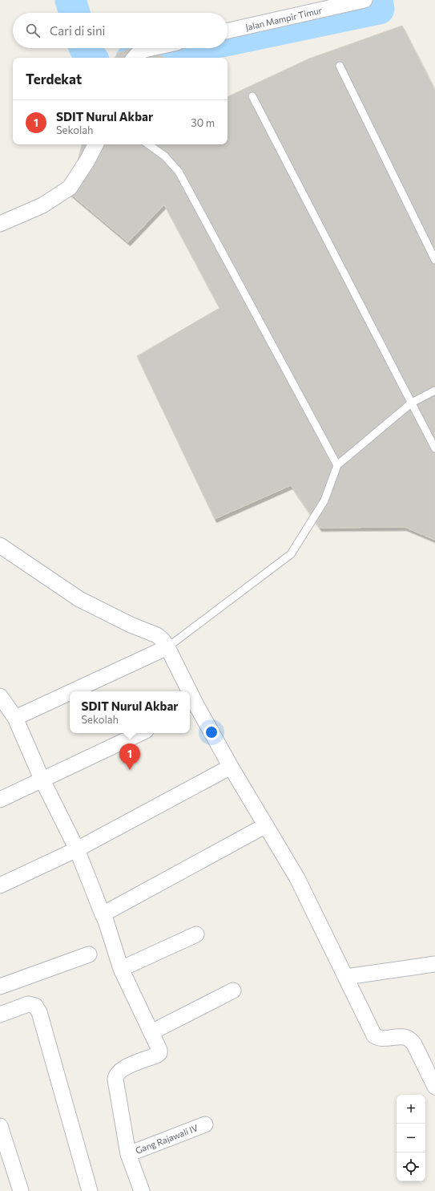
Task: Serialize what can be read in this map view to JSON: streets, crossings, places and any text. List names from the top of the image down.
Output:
{
  "streets": {
    "street": ["Jalan Mampir Timur", "Gang Rajawali IV"]
  },
  "page": {
    "search": "Cari di sini",
    "heading": "Terdekat",
    "list": [
      {
        "mark": "1",
        "name": "SDIT Nurul Akbar",
        "note": "Sekolah",
        "value": "30 m"
      }
    ],
    "popup": ["SDIT Nurul Akbar", "Sekolah"],
    "pins": "1",
    "map_buttons": ["+", "−"]
  }
}
